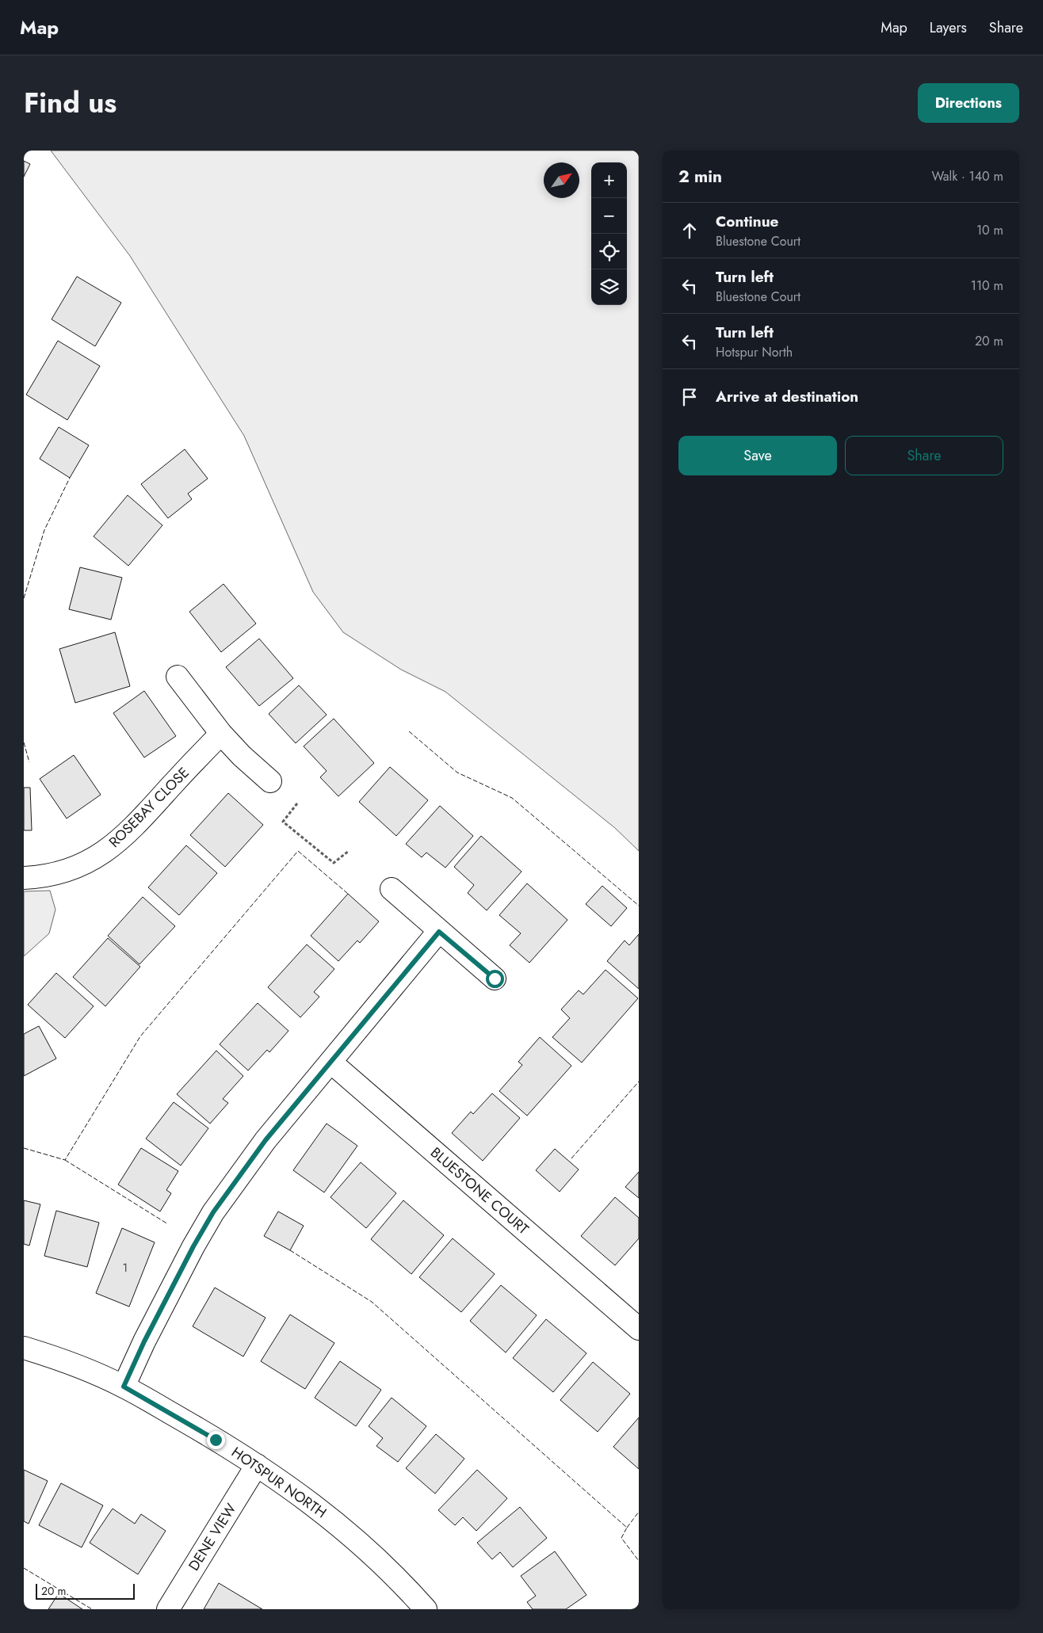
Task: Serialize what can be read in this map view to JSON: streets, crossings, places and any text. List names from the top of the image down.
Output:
{
  "streets": {
    "street": [
      "ROSEBAY CLOSE",
      "BLUESTONE COURT",
      "HOTSPUR NORTH",
      "DENE VIEW"
    ]
  },
  "crossings": [
    ["HOTSPUR NORTH", "DENE VIEW"]
  ],
  "house_numbers": ["1"],
  "scale_bar": "20 m",
  "north": "top right",
  "page": {
    "header": "Map",
    "nav": ["Map", "Layers", "Share"],
    "title": "Find us",
    "buttons": [
      "Directions",
      ["Save", "Share"]
    ],
    "heading": ["2 min", "Walk · 140 m"],
    "map_buttons": ["+", "−"],
    "list": [
      ["Continue", "Bluestone Court", "10 m"],
      ["Turn left", "Bluestone Court", "110 m"],
      ["Turn left", "Hotspur North", "20 m"],
      "Arrive at destination"
    ],
    "scale": "20 m"
  }
}
